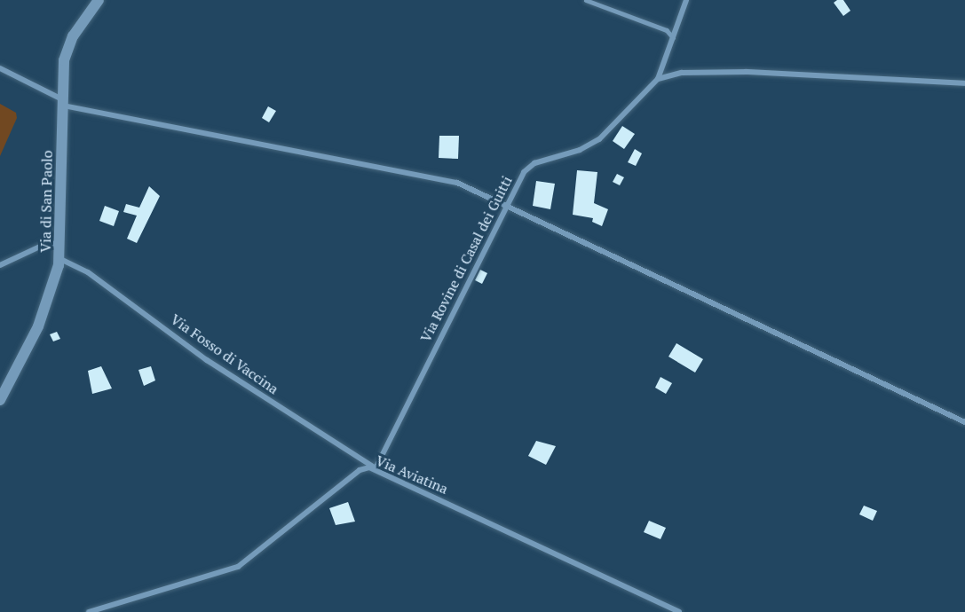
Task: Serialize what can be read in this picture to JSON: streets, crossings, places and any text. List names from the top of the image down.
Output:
{
  "streets": {
    "street": [
      "Via di San Paolo",
      "Via Rovine di Casal dei Guitti",
      "Via Fosso di Vaccina",
      "Via Aviatina"
    ]
  },
  "crossings": [
    ["Via di San Paolo", "Via Fosso di Vaccina"],
    ["Via Rovine di Casal dei Guitti", "Via Fosso di Vaccina"],
    ["Via Rovine di Casal dei Guitti", "Via Aviatina"],
    ["Via Fosso di Vaccina", "Via Aviatina"]
  ]
}
